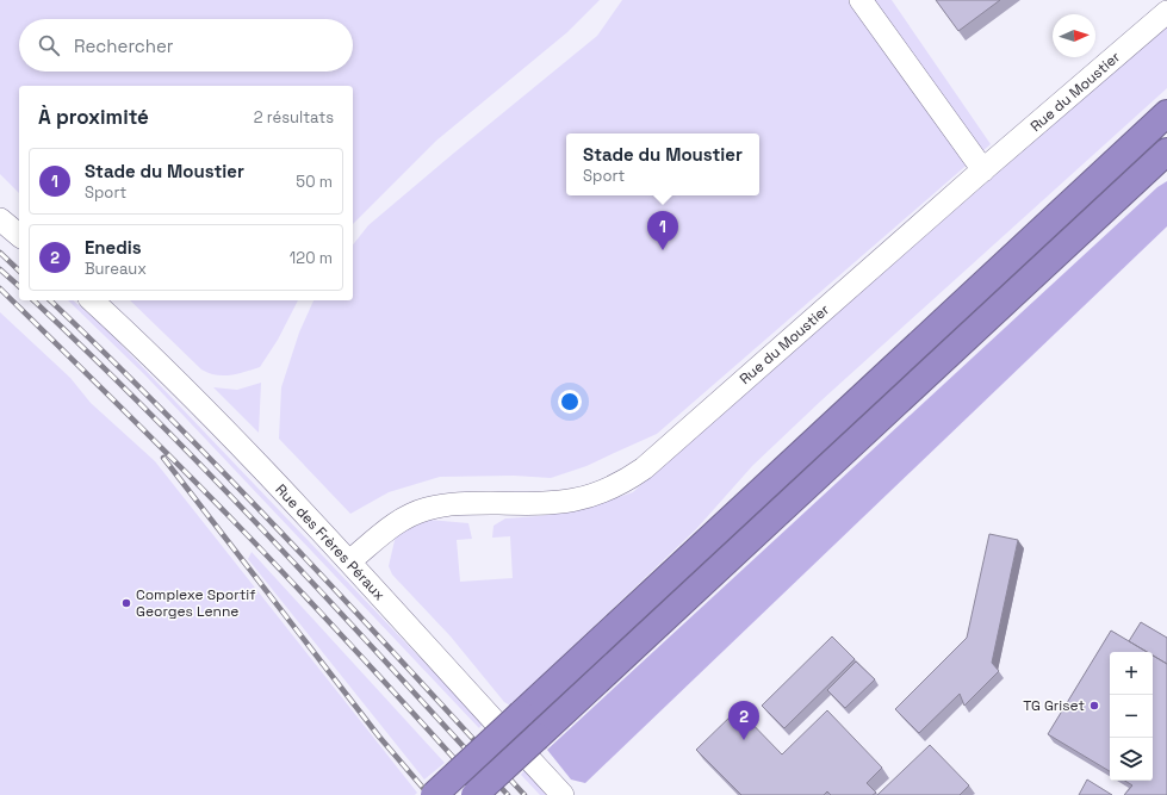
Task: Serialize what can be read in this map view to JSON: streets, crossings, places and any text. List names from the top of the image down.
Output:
{
  "streets": {
    "street": ["Rue du Moustier", "Rue des Frères Péraux"]
  },
  "crossings": [
    ["Rue du Moustier", "Rue des Frères Péraux"]
  ],
  "places": ["Complexe Sportif Georges Lenne", "TG Griset"],
  "north": "right",
  "page": {
    "search": "Rechercher",
    "heading": ["À proximité", "2 résultats"],
    "popup": ["Stade du Moustier", "Sport"],
    "list": [
      {
        "mark": "1",
        "name": "Stade du Moustier",
        "note": "Sport",
        "value": "50 m"
      },
      {
        "mark": "2",
        "name": "Enedis",
        "note": "Bureaux",
        "value": "120 m"
      }
    ],
    "pins": ["1", "2"],
    "map_buttons": ["+", "−"]
  }
}
